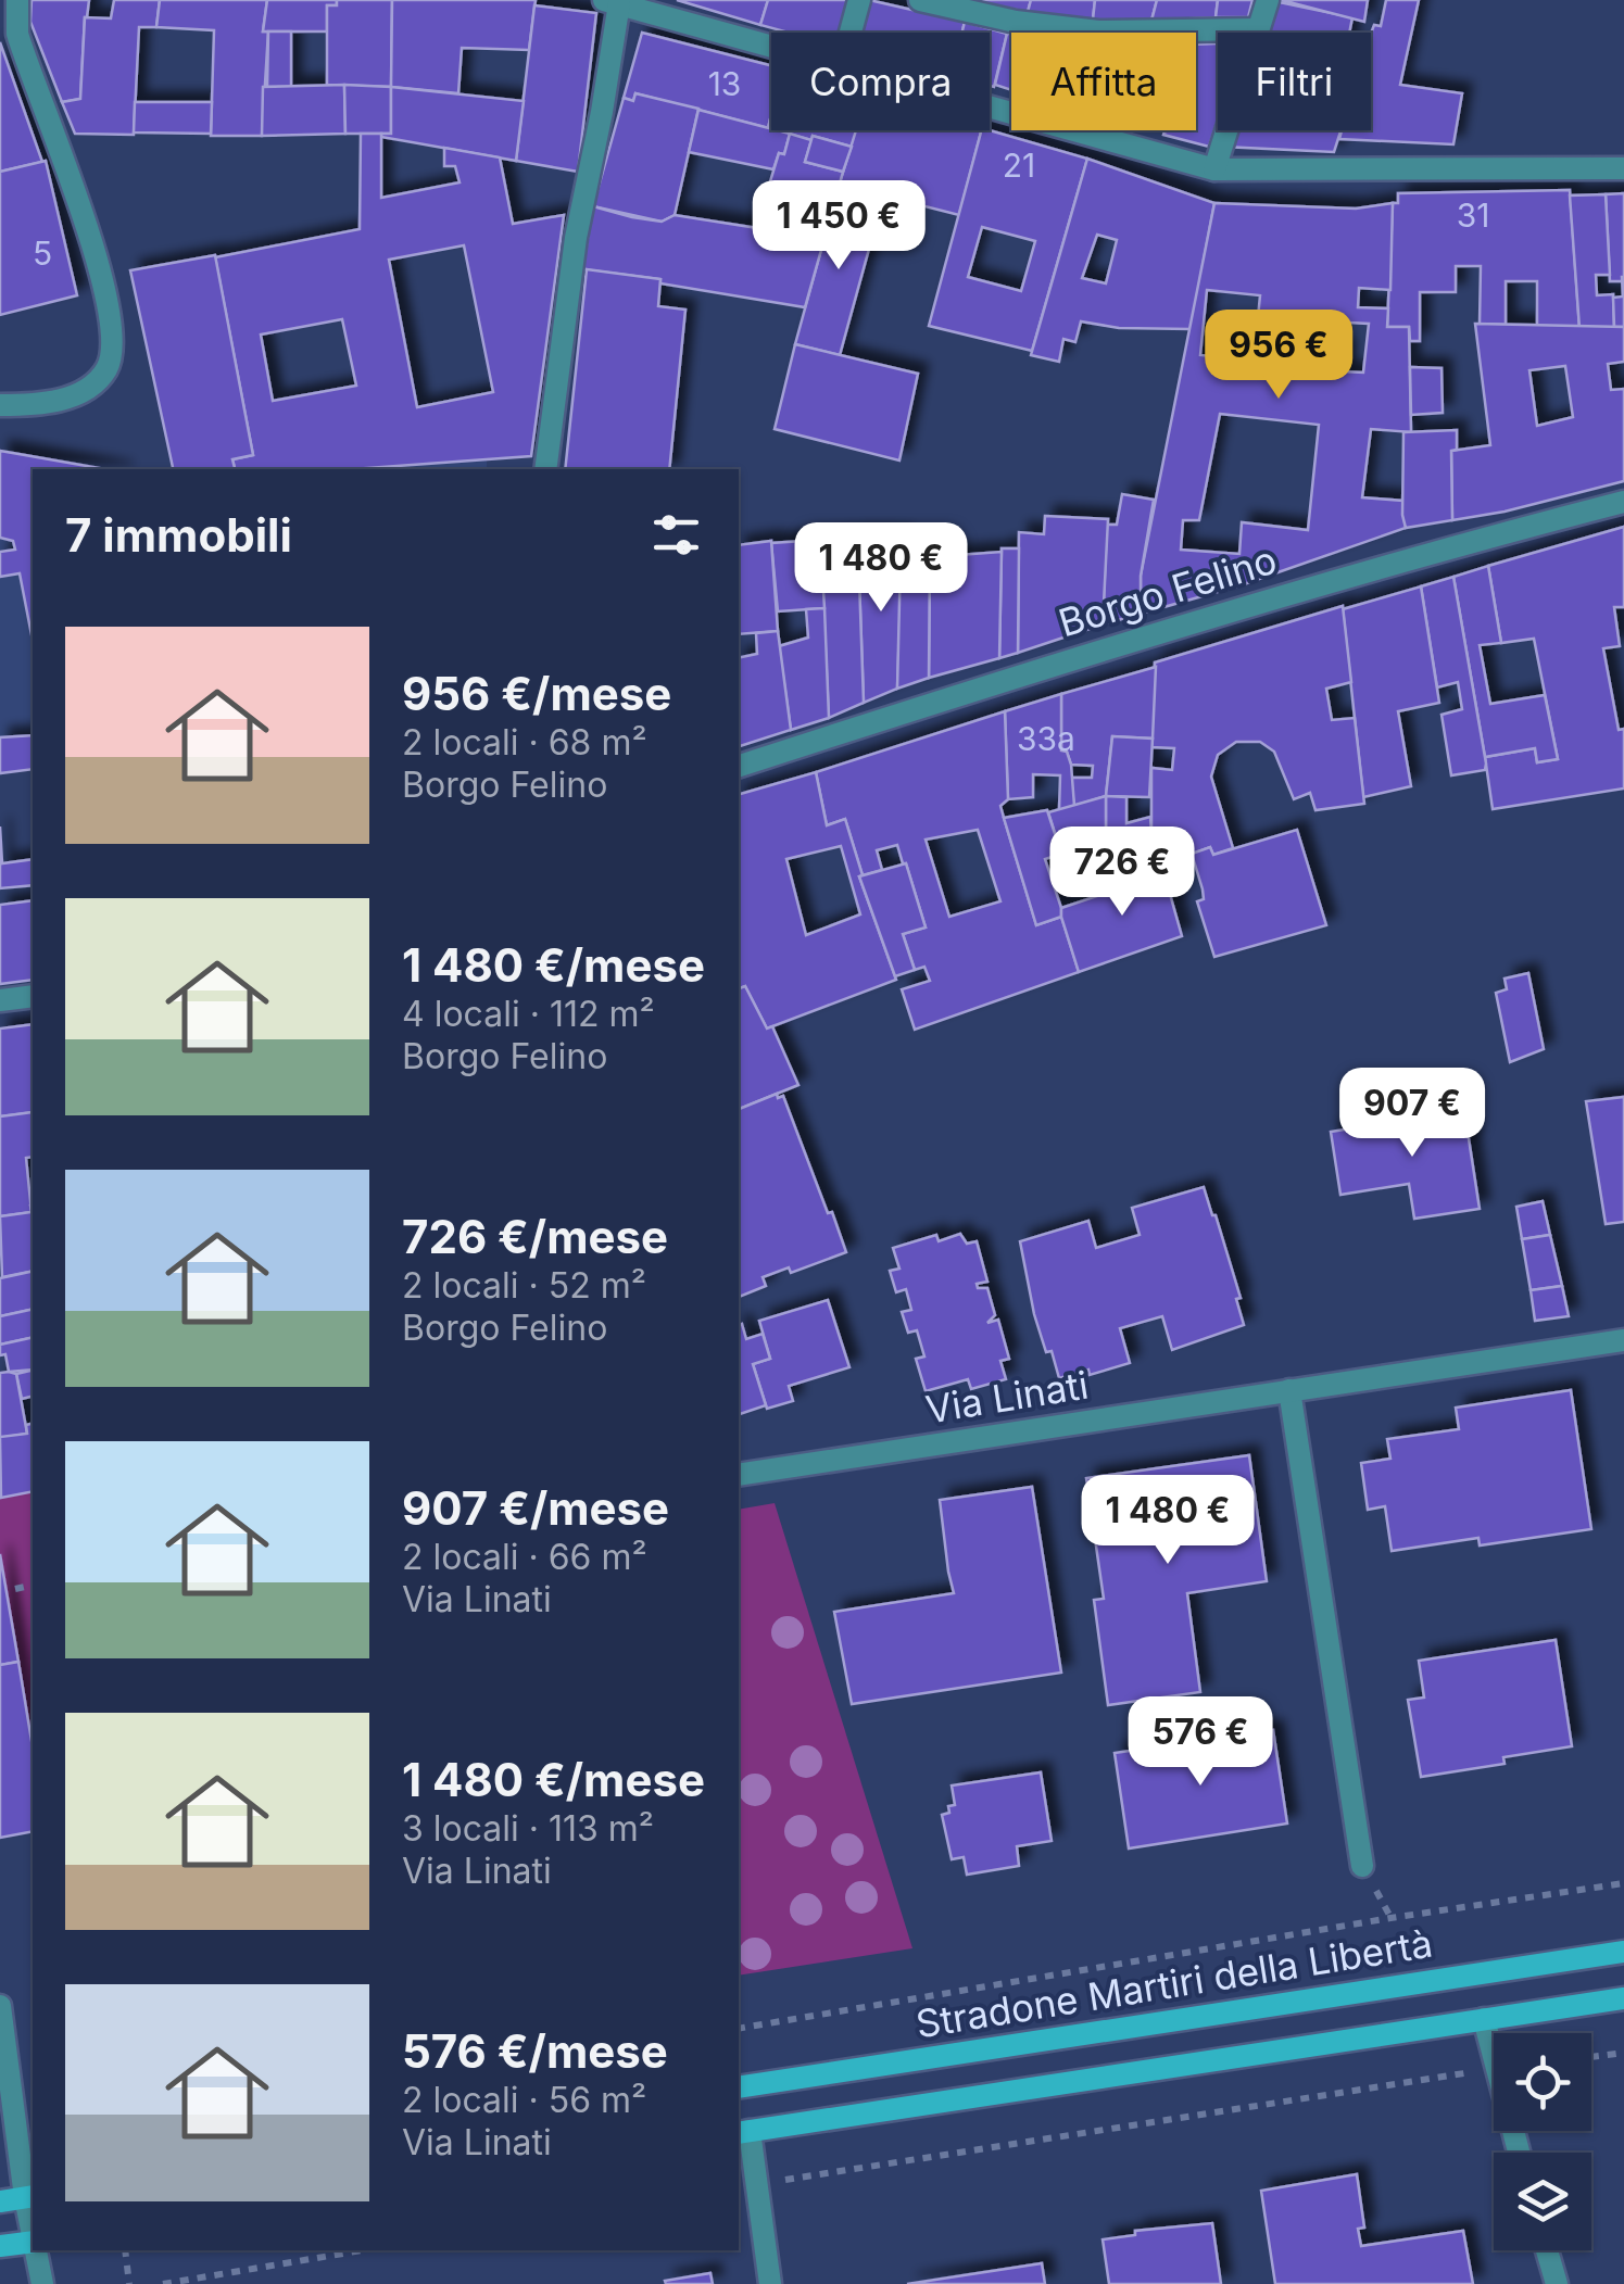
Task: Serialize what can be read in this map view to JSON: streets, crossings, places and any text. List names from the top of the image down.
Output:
{
  "streets": {
    "main road": ["Stradone Martiri della Libertà"],
    "street": ["Borgo Felino", "Via Linati"]
  },
  "house_numbers": [
    "13",
    "21",
    "31",
    "5",
    "33a"
  ],
  "page": {
    "chip": ["Compra", "Affitta", "Filtri"],
    "price": [
      "1 450 €",
      "956 €",
      "1 480 €",
      "726 €",
      "907 €",
      "1 480 €",
      "576 €"
    ],
    "heading": "7 immobili",
    "list": [
      {
        "name": "956 €/mese",
        "note": "2 locali · 68 m² · Borgo Felino"
      },
      {
        "name": "1 480 €/mese",
        "note": "4 locali · 112 m² · Borgo Felino"
      },
      {
        "name": "726 €/mese",
        "note": "2 locali · 52 m² · Borgo Felino"
      },
      {
        "name": "907 €/mese",
        "note": "2 locali · 66 m² · Via Linati"
      },
      {
        "name": "1 480 €/mese",
        "note": "3 locali · 113 m² · Via Linati"
      },
      {
        "name": "576 €/mese",
        "note": "2 locali · 56 m² · Via Linati"
      }
    ]
  }
}
